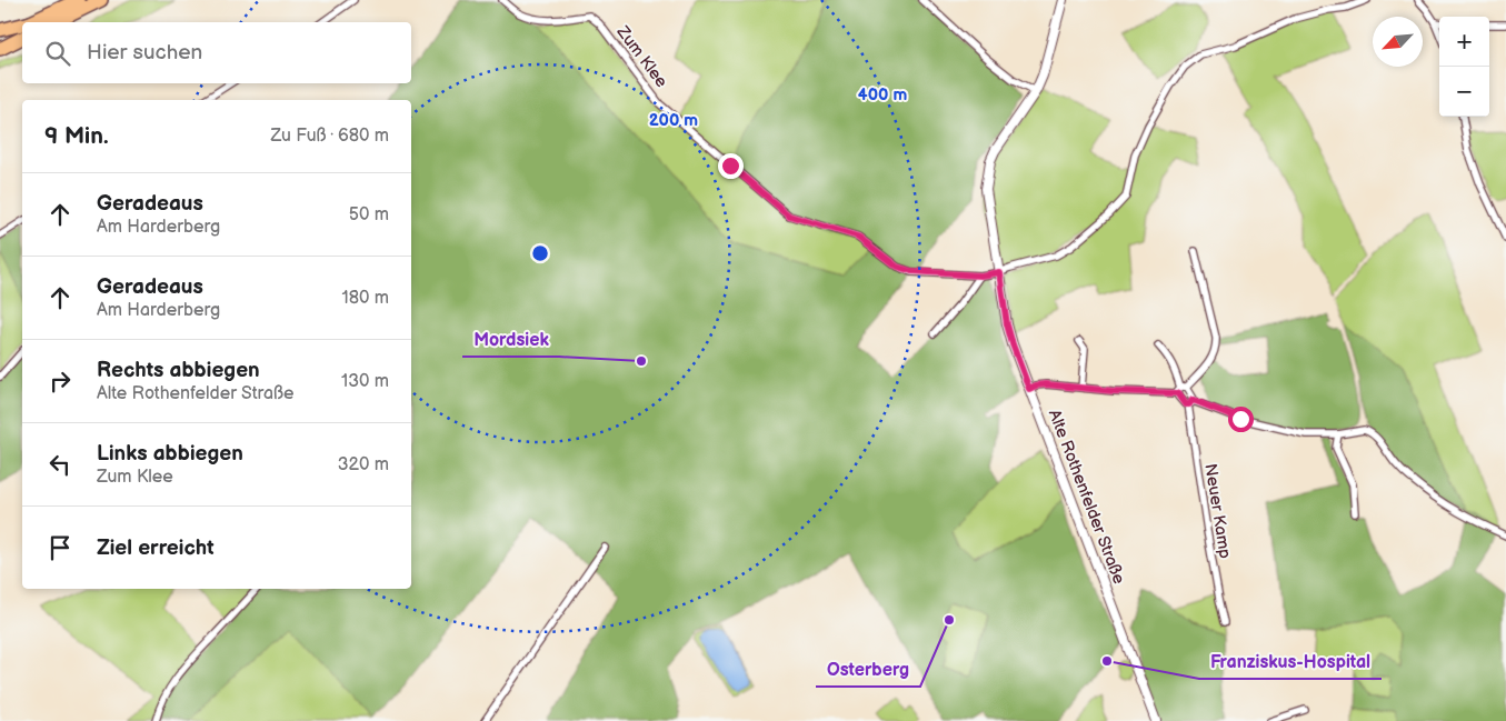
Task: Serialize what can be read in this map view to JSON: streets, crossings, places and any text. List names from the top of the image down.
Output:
{
  "streets": {
    "street": ["Zum Klee", "Alte Rothenfelder Straße", "Neuer Kamp"]
  },
  "crossings": [
    ["Zum Klee", "Alte Rothenfelder Straße"]
  ],
  "places": ["Mordsiek", "Osterberg", "Franziskus-Hospital"],
  "north": "bottom left",
  "page": {
    "map_buttons": ["+", "−"],
    "search": "Hier suchen",
    "heading": ["9 Min.", "Zu Fuß · 680 m"],
    "list": [
      ["Geradeaus", "Am Harderberg", "50 m"],
      ["Geradeaus", "Am Harderberg", "180 m"],
      ["Rechts abbiegen", "Alte Rothenfelder Straße", "130 m"],
      ["Links abbiegen", "Zum Klee", "320 m"],
      "Ziel erreicht"
    ]
  },
  "rings": ["400 m", "200 m"]
}
